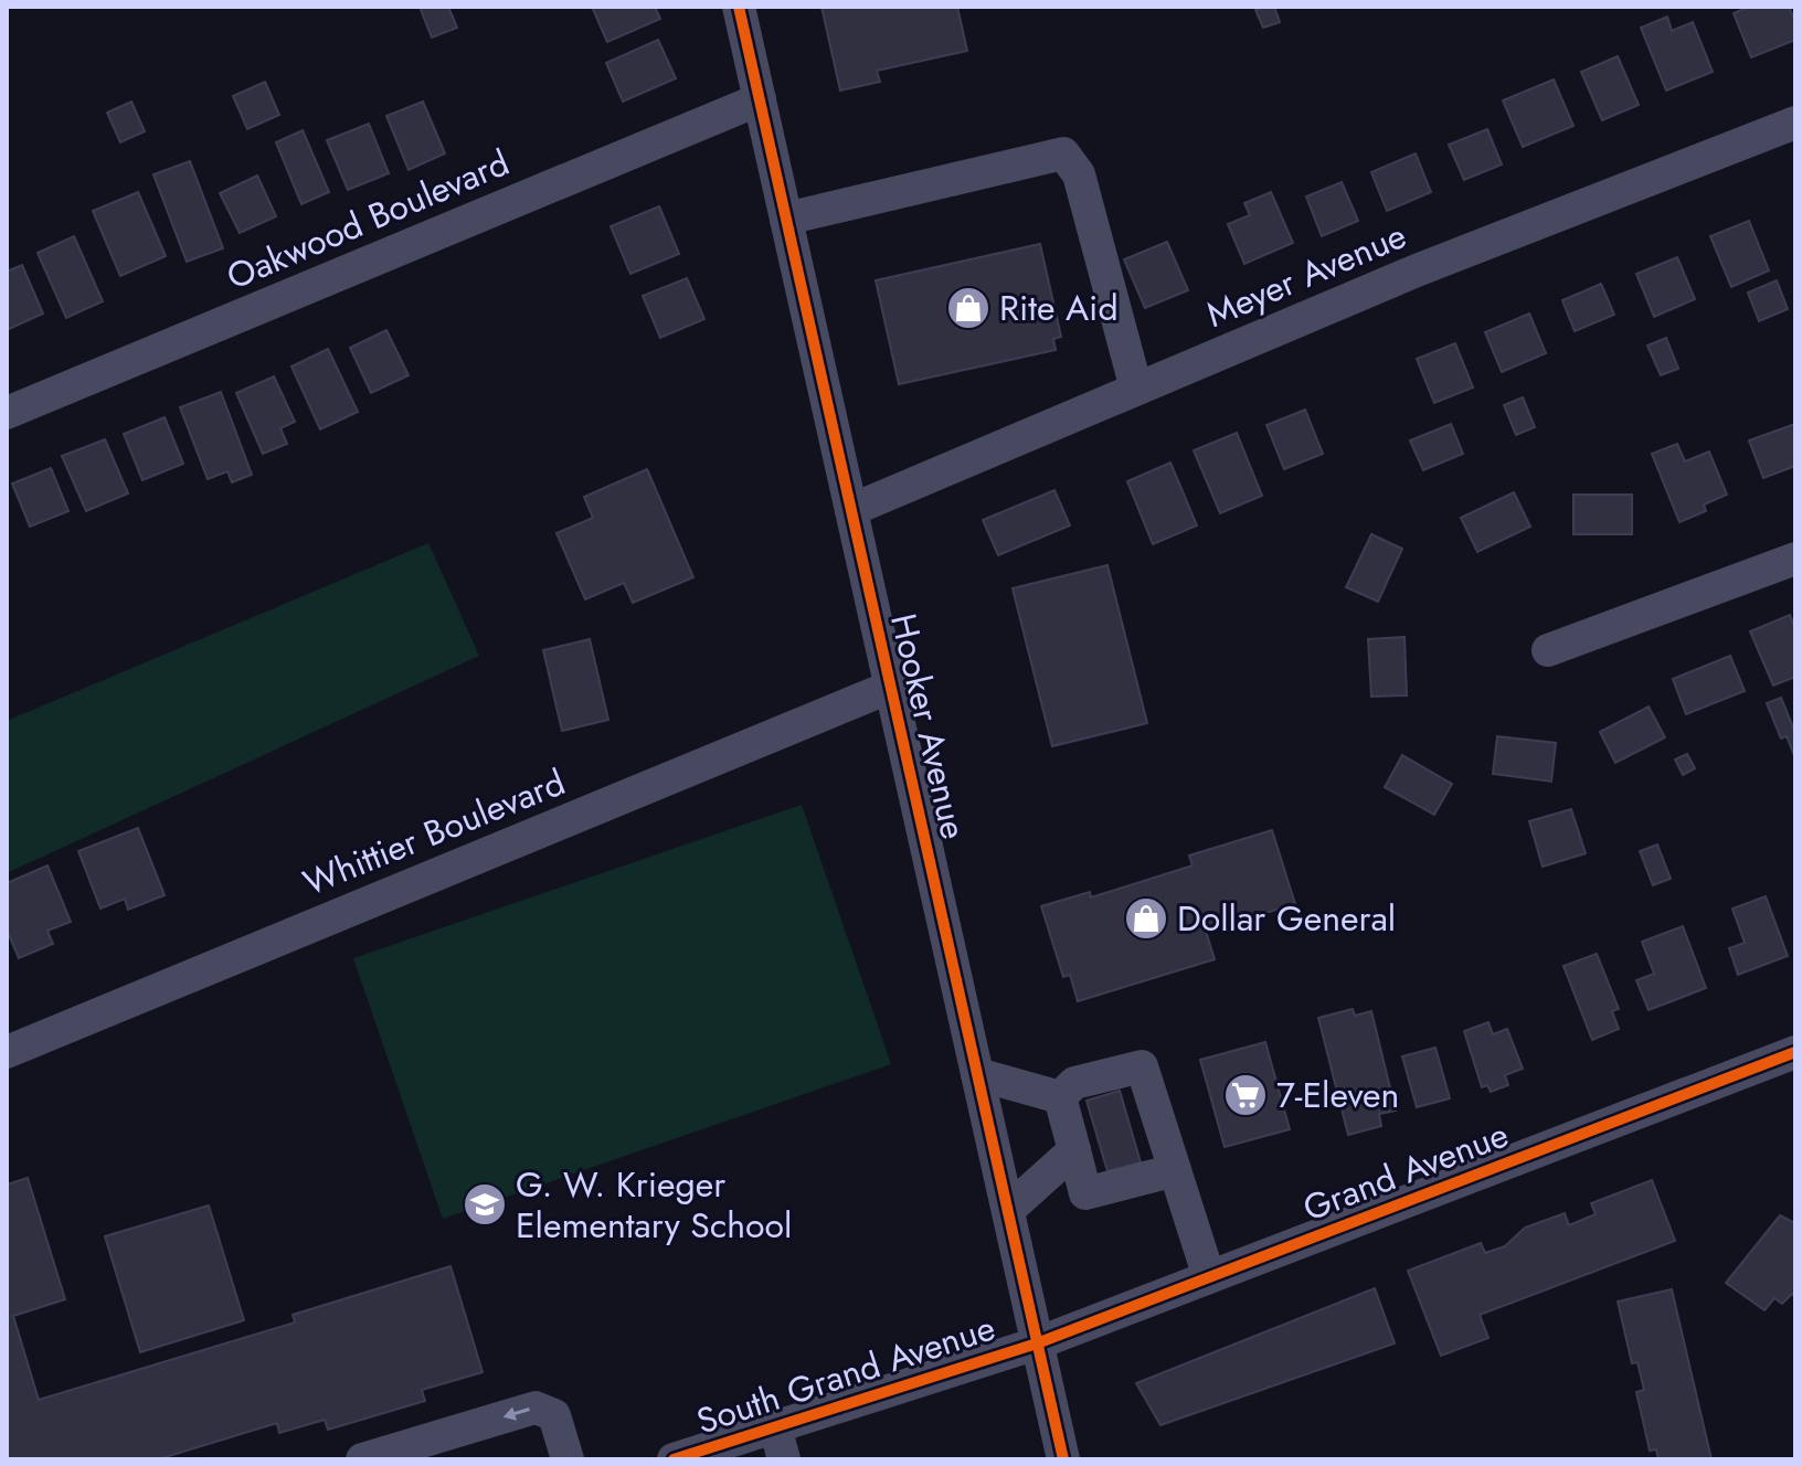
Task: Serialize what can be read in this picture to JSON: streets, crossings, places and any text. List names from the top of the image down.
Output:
{
  "streets": {
    "street": [
      "Oakwood Boulevard",
      "Meyer Avenue",
      "Hooker Avenue",
      "Whittier Boulevard",
      "Grand Avenue",
      "South Grand Avenue"
    ]
  },
  "crossings": [
    ["Oakwood Boulevard", "Hooker Avenue"],
    ["Meyer Avenue", "Hooker Avenue"],
    ["Hooker Avenue", "Whittier Boulevard"],
    ["Hooker Avenue", "Grand Avenue"],
    ["Hooker Avenue", "South Grand Avenue"],
    ["Grand Avenue", "South Grand Avenue"]
  ],
  "places": {
    "shop": ["Rite Aid", "Dollar General"],
    "supermarket": ["7-Eleven"],
    "school or university": ["G. W. Krieger Elementary School"]
  }
}
